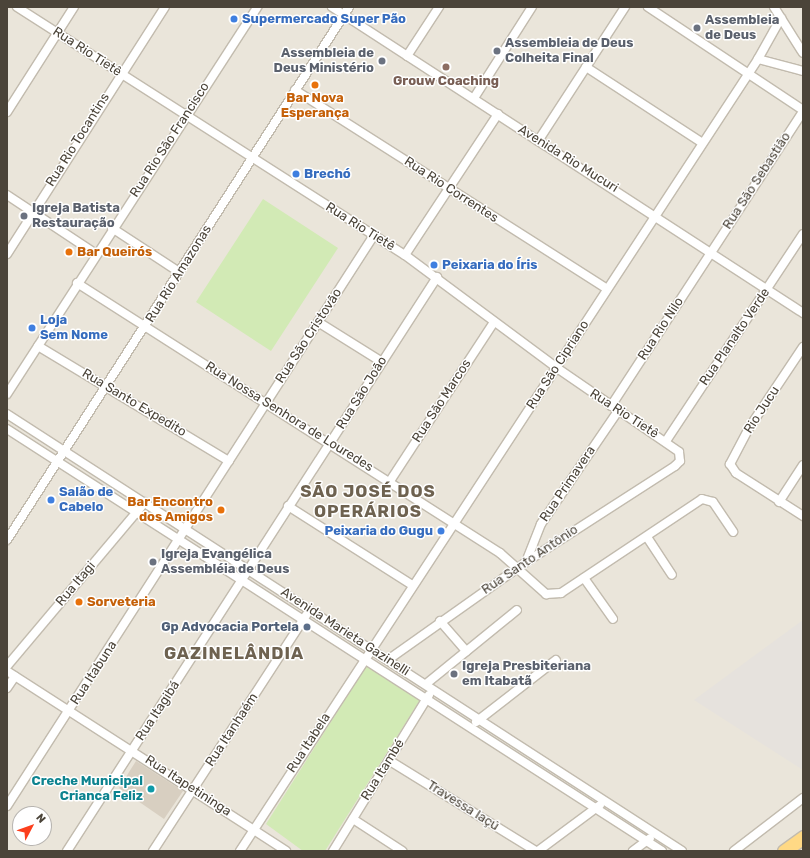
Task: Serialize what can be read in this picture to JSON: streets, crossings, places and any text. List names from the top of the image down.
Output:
{
  "streets": {
    "street": [
      "Rua Rio Tietê",
      "Rua Rio Tocantins",
      "Rua Rio São Francisco",
      "Avenida Rio Mucuri",
      "Rua São Sebastião",
      "Rua Rio Correntes",
      "Rua Rio Amazonas",
      "Rua Rio Nilo",
      "Rua São Cristovão",
      "Rua Planalto Verde",
      "Rua São Cipriano",
      "Rua São João",
      "Rua São Marcos",
      "Rua Santo Expedito",
      "Rio Jucu",
      "Rua Nossa Senhora de Louredes",
      "Rua Primavera",
      "Rua Santo Antônio",
      "Rua Itagi",
      "Avenida Marieta Gazinelli",
      "Rua Itabuna",
      "Rua Itagibá",
      "Rua Itanhaém",
      "Rua Itabela",
      "Rua Itambé",
      "Rua Itapetininga",
      "Travessa Iaçú"
    ]
  },
  "crossings": [
    ["Rua Rio Tietê", "Rua Rio Tocantins"],
    ["Rua Rio Tietê", "Rua Rio São Francisco"],
    ["Rua Rio Tietê", "Rua Rio Amazonas"],
    ["Rua Rio Tietê", "Rua Rio Nilo"],
    ["Rua Rio Tietê", "Rua São Cristovão"],
    ["Rua Rio Tietê", "Rua Planalto Verde"],
    ["Rua Rio Tietê", "Rua São Cipriano"],
    ["Rua Rio Tietê", "Rua São João"],
    ["Rua Rio Tietê", "Rua São Marcos"],
    ["Rua Rio Tietê", "Rua Primavera"],
    ["Rua Rio Tietê", "Rua Santo Antônio"],
    ["Rua Rio São Francisco", "Rua Santo Expedito"],
    ["Rua Rio São Francisco", "Rua Nossa Senhora de Louredes"],
    ["Avenida Rio Mucuri", "Rua São Sebastião"],
    ["Avenida Rio Mucuri", "Rua Rio Amazonas"],
    ["Avenida Rio Mucuri", "Rua Rio Nilo"],
    ["Avenida Rio Mucuri", "Rua Planalto Verde"],
    ["Avenida Rio Mucuri", "Rua São Cipriano"],
    ["Rua São Sebastião", "Rua Rio Nilo"],
    ["Rua Rio Correntes", "Rua Rio Amazonas"],
    ["Rua Rio Correntes", "Rua São Cipriano"],
    ["Rua Rio Amazonas", "Rua Santo Expedito"],
    ["Rua Rio Amazonas", "Rua Nossa Senhora de Louredes"],
    ["Rua Rio Amazonas", "Avenida Marieta Gazinelli"],
    ["Rua Rio Nilo", "Rua Primavera"],
    ["Rua São Cristovão", "Rua Santo Expedito"],
    ["Rua São Cristovão", "Rua Nossa Senhora de Louredes"],
    ["Rua São Cristovão", "Avenida Marieta Gazinelli"],
    ["Rua São Cristovão", "Rua Itabuna"],
    ["Rua São Cipriano", "Rua Nossa Senhora de Louredes"],
    ["Rua São Cipriano", "Avenida Marieta Gazinelli"],
    ["Rua São Cipriano", "Rua Itabela"],
    ["Rua São João", "Rua Nossa Senhora de Louredes"],
    ["Rua São João", "Avenida Marieta Gazinelli"],
    ["Rua São João", "Rua Itagibá"],
    ["Rua São Marcos", "Rua Nossa Senhora de Louredes"],
    ["Rua Nossa Senhora de Louredes", "Rua Santo Antônio"],
    ["Rua Primavera", "Rua Santo Antônio"],
    ["Rua Santo Antônio", "Avenida Marieta Gazinelli"],
    ["Rua Itagi", "Avenida Marieta Gazinelli"],
    ["Avenida Marieta Gazinelli", "Rua Itabuna"],
    ["Avenida Marieta Gazinelli", "Rua Itagibá"],
    ["Avenida Marieta Gazinelli", "Rua Itanhaém"],
    ["Avenida Marieta Gazinelli", "Rua Itabela"],
    ["Avenida Marieta Gazinelli", "Rua Itambé"],
    ["Rua Itabuna", "Rua Itapetininga"],
    ["Rua Itagibá", "Rua Itapetininga"],
    ["Rua Itanhaém", "Rua Itapetininga"],
    ["Rua Itabela", "Rua Itapetininga"],
    ["Rua Itambé", "Travessa Iaçú"]
  ],
  "districts": ["SÃO JOSÉ DOS OPERÁRIOS", "GAZINELÂNDIA"],
  "places": [
    "Supermercado Super Pão",
    "Assembleia de Deus",
    "Assembleia de Deus Colheita Final",
    "Assembleia de Deus Ministério",
    "Grouw Coaching",
    "Bar Nova Esperança",
    "Brechó",
    "Igreja Batista Restauração",
    "Bar Queirós",
    "Peixaria do Íris",
    "Loja Sem Nome",
    "Salão de Cabelo",
    "Bar Encontro dos Amigos",
    "Peixaria do Gugu",
    "Igreja Evangélica Assembléia de Deus",
    "Sorveteria",
    "Gp Advocacia Portela",
    "Igreja Presbiteriana em Itabatã",
    "Creche Municipal Crianca Feliz"
  ],
  "north": "top right"
}
